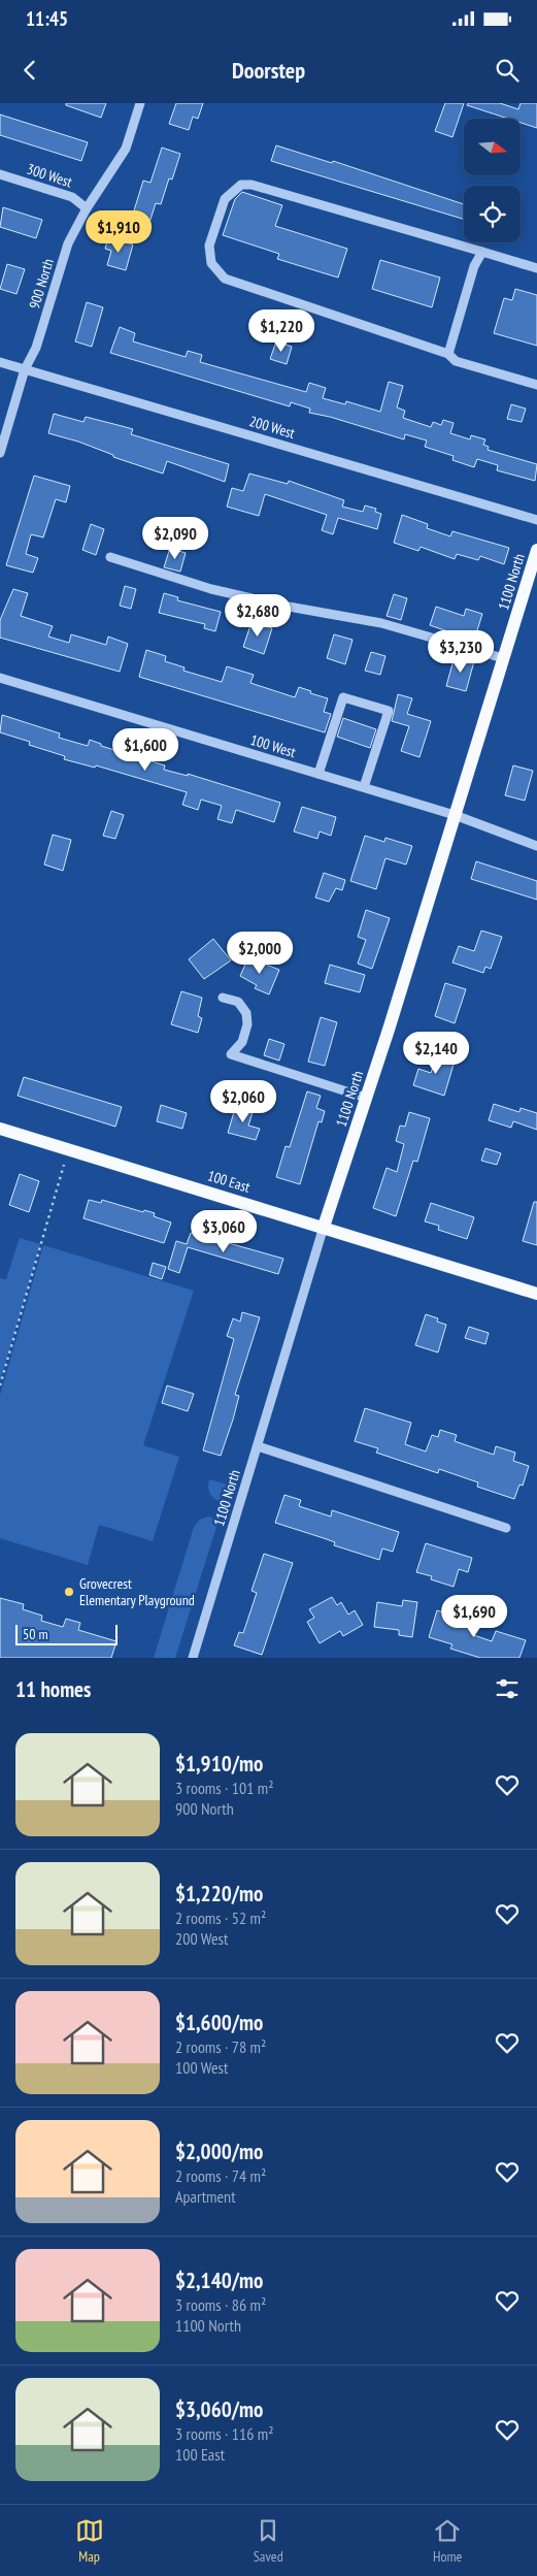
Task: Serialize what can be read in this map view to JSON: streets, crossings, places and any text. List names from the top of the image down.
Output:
{
  "streets": {
    "main road": ["1100 North", "100 East"],
    "street": [
      "300 West",
      "900 North",
      "200 West",
      "100 West"
    ]
  },
  "crossings": [
    ["300 West", "900 North"],
    ["900 North", "200 West"],
    ["1100 North", "100 West"],
    ["1100 North", "100 East"]
  ],
  "places": ["Grovecrest Elementary Playground"],
  "scale_bar": "50 m",
  "north": "right",
  "page": {
    "status": "11:45",
    "header": "Doorstep",
    "price": [
      "$1,910",
      "$1,220",
      "$2,090",
      "$2,680",
      "$3,230",
      "$1,600",
      "$2,000",
      "$2,140",
      "$2,060",
      "$3,060",
      "$1,690"
    ],
    "scale": "50 m",
    "heading": "11 homes",
    "list": [
      {
        "name": "$1,910/mo",
        "note": "3 rooms · 101 m² · 900 North"
      },
      {
        "name": "$1,220/mo",
        "note": "2 rooms · 52 m² · 200 West"
      },
      {
        "name": "$1,600/mo",
        "note": "2 rooms · 78 m² · 100 West"
      },
      {
        "name": "$2,000/mo",
        "note": "2 rooms · 74 m² · Apartment"
      },
      {
        "name": "$2,140/mo",
        "note": "3 rooms · 86 m² · 1100 North"
      },
      {
        "name": "$3,060/mo",
        "note": "3 rooms · 116 m² · 100 East"
      }
    ],
    "tabs": ["Map", "Saved", "Home"]
  }
}
